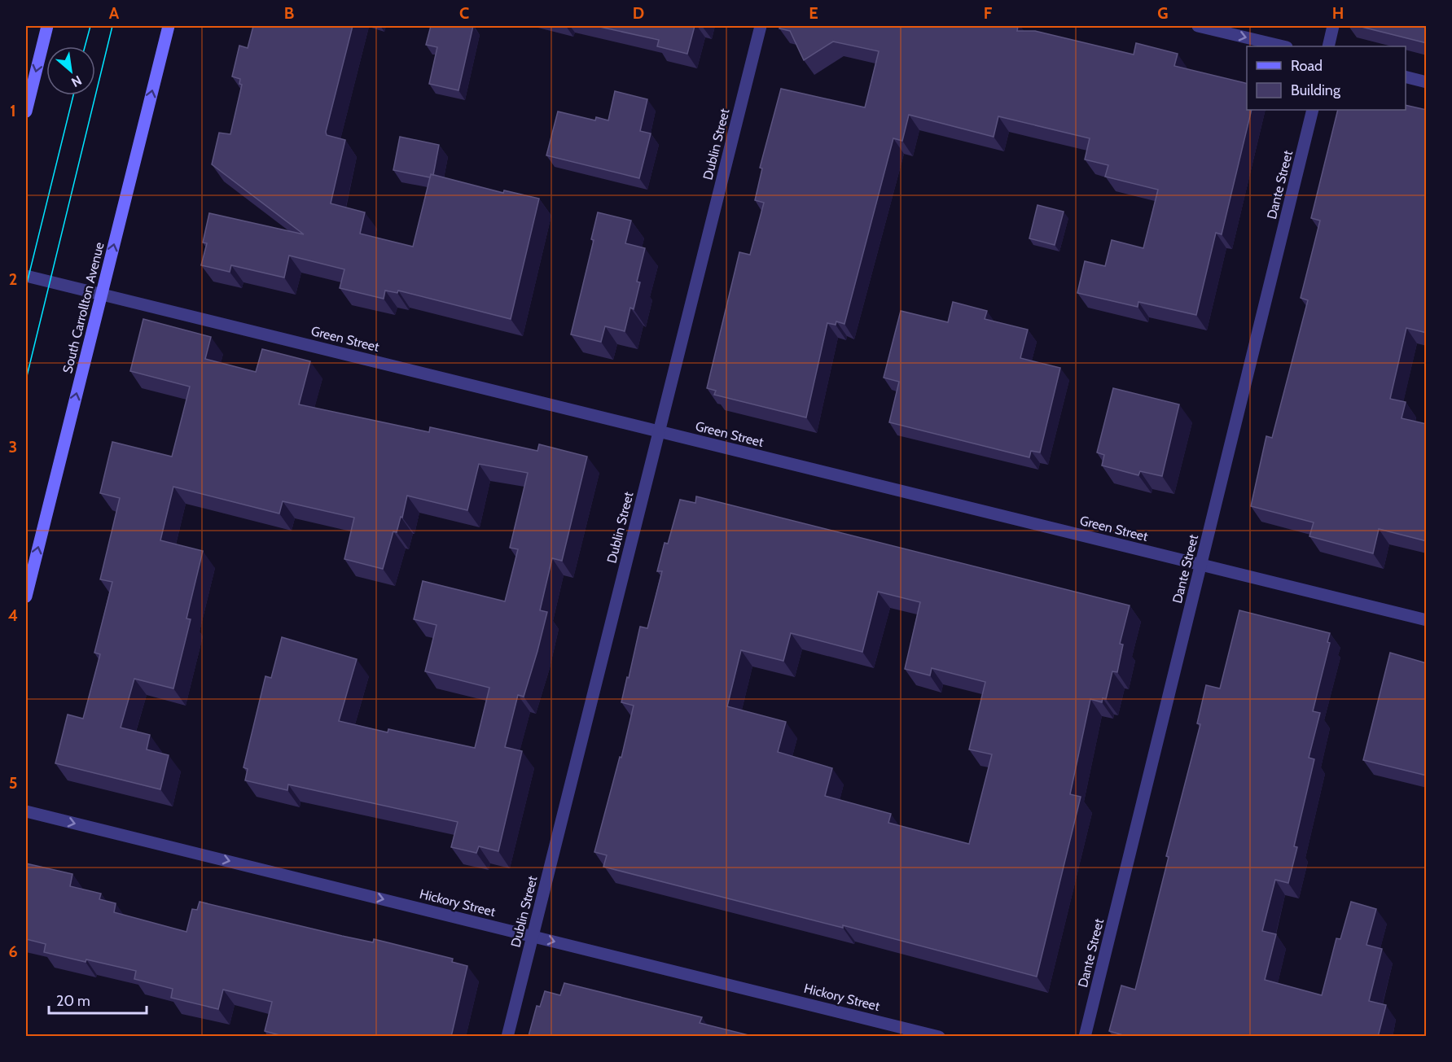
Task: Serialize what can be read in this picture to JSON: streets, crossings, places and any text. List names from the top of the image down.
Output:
{
  "streets": {
    "main road": ["South Carrollton Avenue"],
    "street": [
      "Dublin Street",
      "Dante Street",
      "Green Street",
      "Hickory Street"
    ]
  },
  "crossings": [
    ["Dublin Street", "Green Street"],
    ["Dublin Street", "Hickory Street"],
    ["Dante Street", "Green Street"],
    ["South Carrollton Avenue", "Green Street"]
  ],
  "one_way": ["South Carrollton Avenue", "Hickory Street"],
  "legend": ["Road", "Building"],
  "scale_bar": "20 m",
  "north": "bottom right",
  "grid": {
    "columns": [
      "A",
      "B",
      "C",
      "D",
      "E",
      "F",
      "G",
      "H"
    ],
    "rows": [
      "1",
      "2",
      "3",
      "4",
      "5",
      "6"
    ]
  }
}
